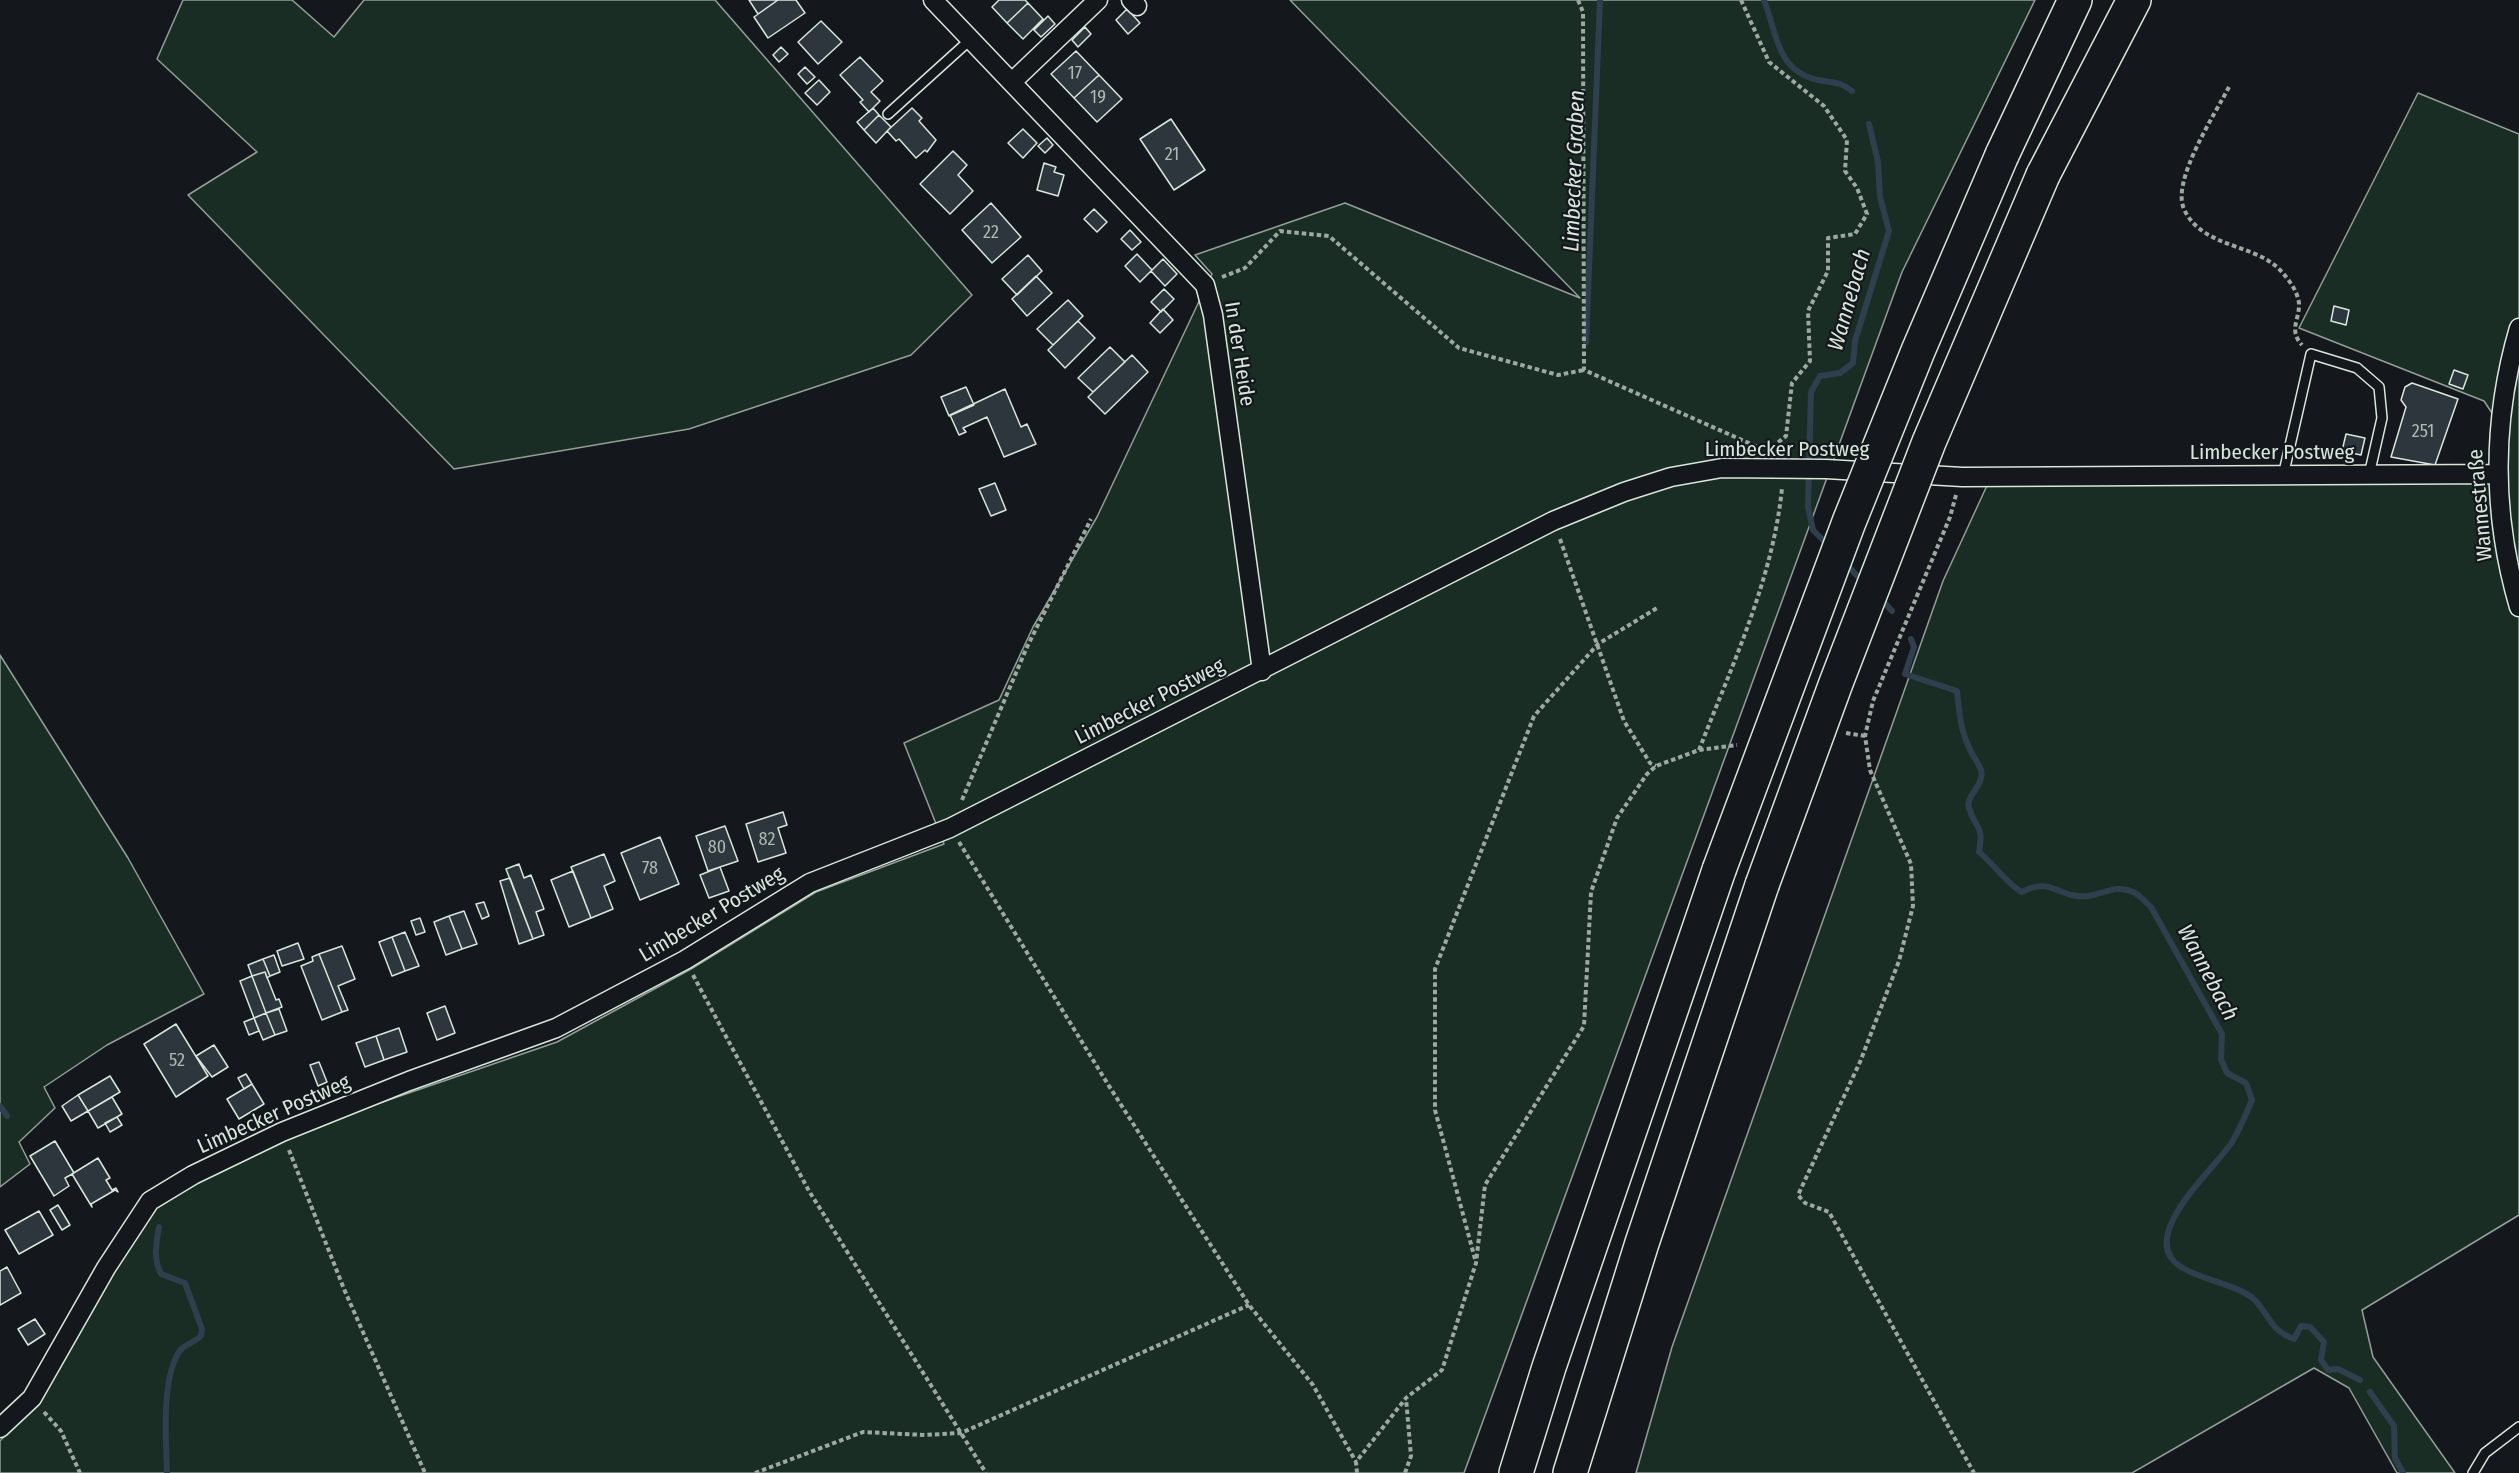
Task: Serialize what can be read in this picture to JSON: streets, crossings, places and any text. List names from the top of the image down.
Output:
{
  "streets": {
    "street": ["In der Heide", "Limbecker Postweg", "Wannestraße"]
  },
  "crossings": [
    ["In der Heide", "Limbecker Postweg"],
    ["Limbecker Postweg", "Wannestraße"]
  ],
  "water": ["Limbecker Graben", "Wannebach"],
  "house_numbers": [
    "17",
    "19",
    "21",
    "22",
    "251",
    "82",
    "80",
    "78",
    "52"
  ]
}
